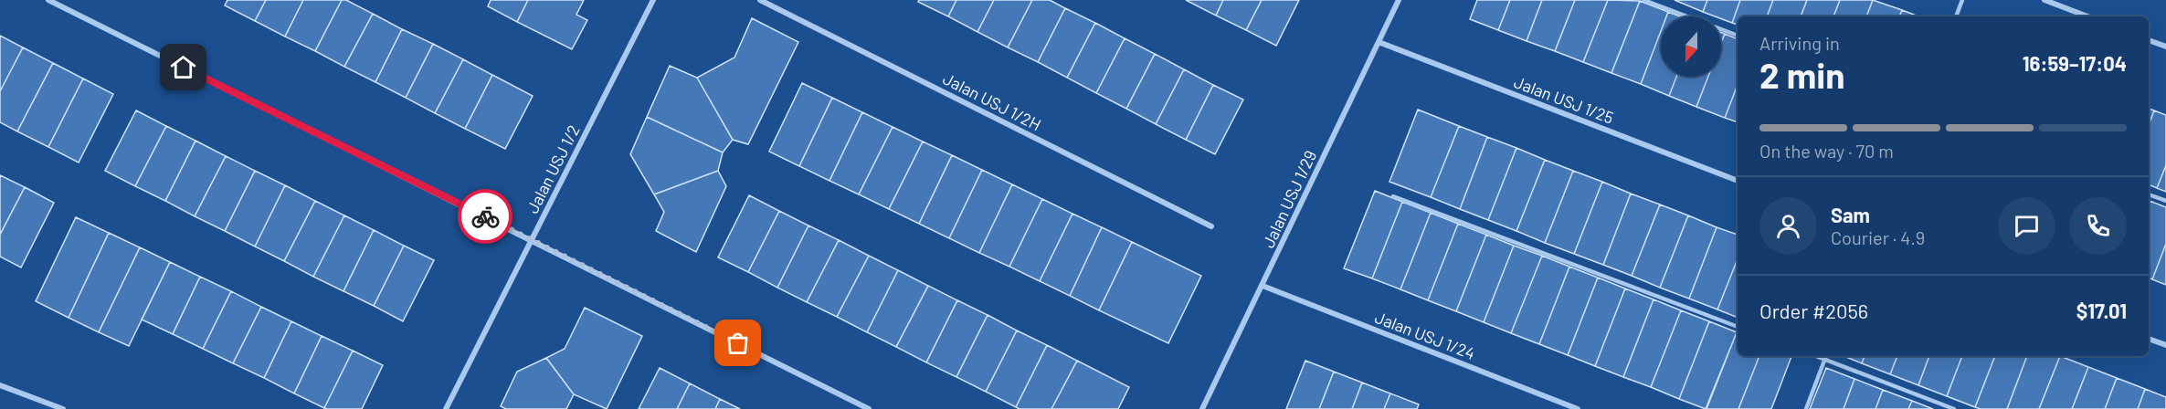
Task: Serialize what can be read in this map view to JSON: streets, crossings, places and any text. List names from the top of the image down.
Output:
{
  "streets": {
    "street": [
      "Jalan USJ 1/25",
      "Jalan USJ 1/2H",
      "Jalan USJ 1/2",
      "Jalan USJ 1/29",
      "Jalan USJ 1/24"
    ]
  },
  "crossings": [
    ["Jalan USJ 1/25", "Jalan USJ 1/29"],
    ["Jalan USJ 1/29", "Jalan USJ 1/24"]
  ],
  "north": "bottom",
  "page": {
    "heading": ["2 min", "Arriving in", "16:59–17:04"],
    "panel": [
      "Sam",
      "Courier · 4.9",
      "Order #2056",
      "$17.01"
    ],
    "bar": "On the way · 70 m"
  }
}
